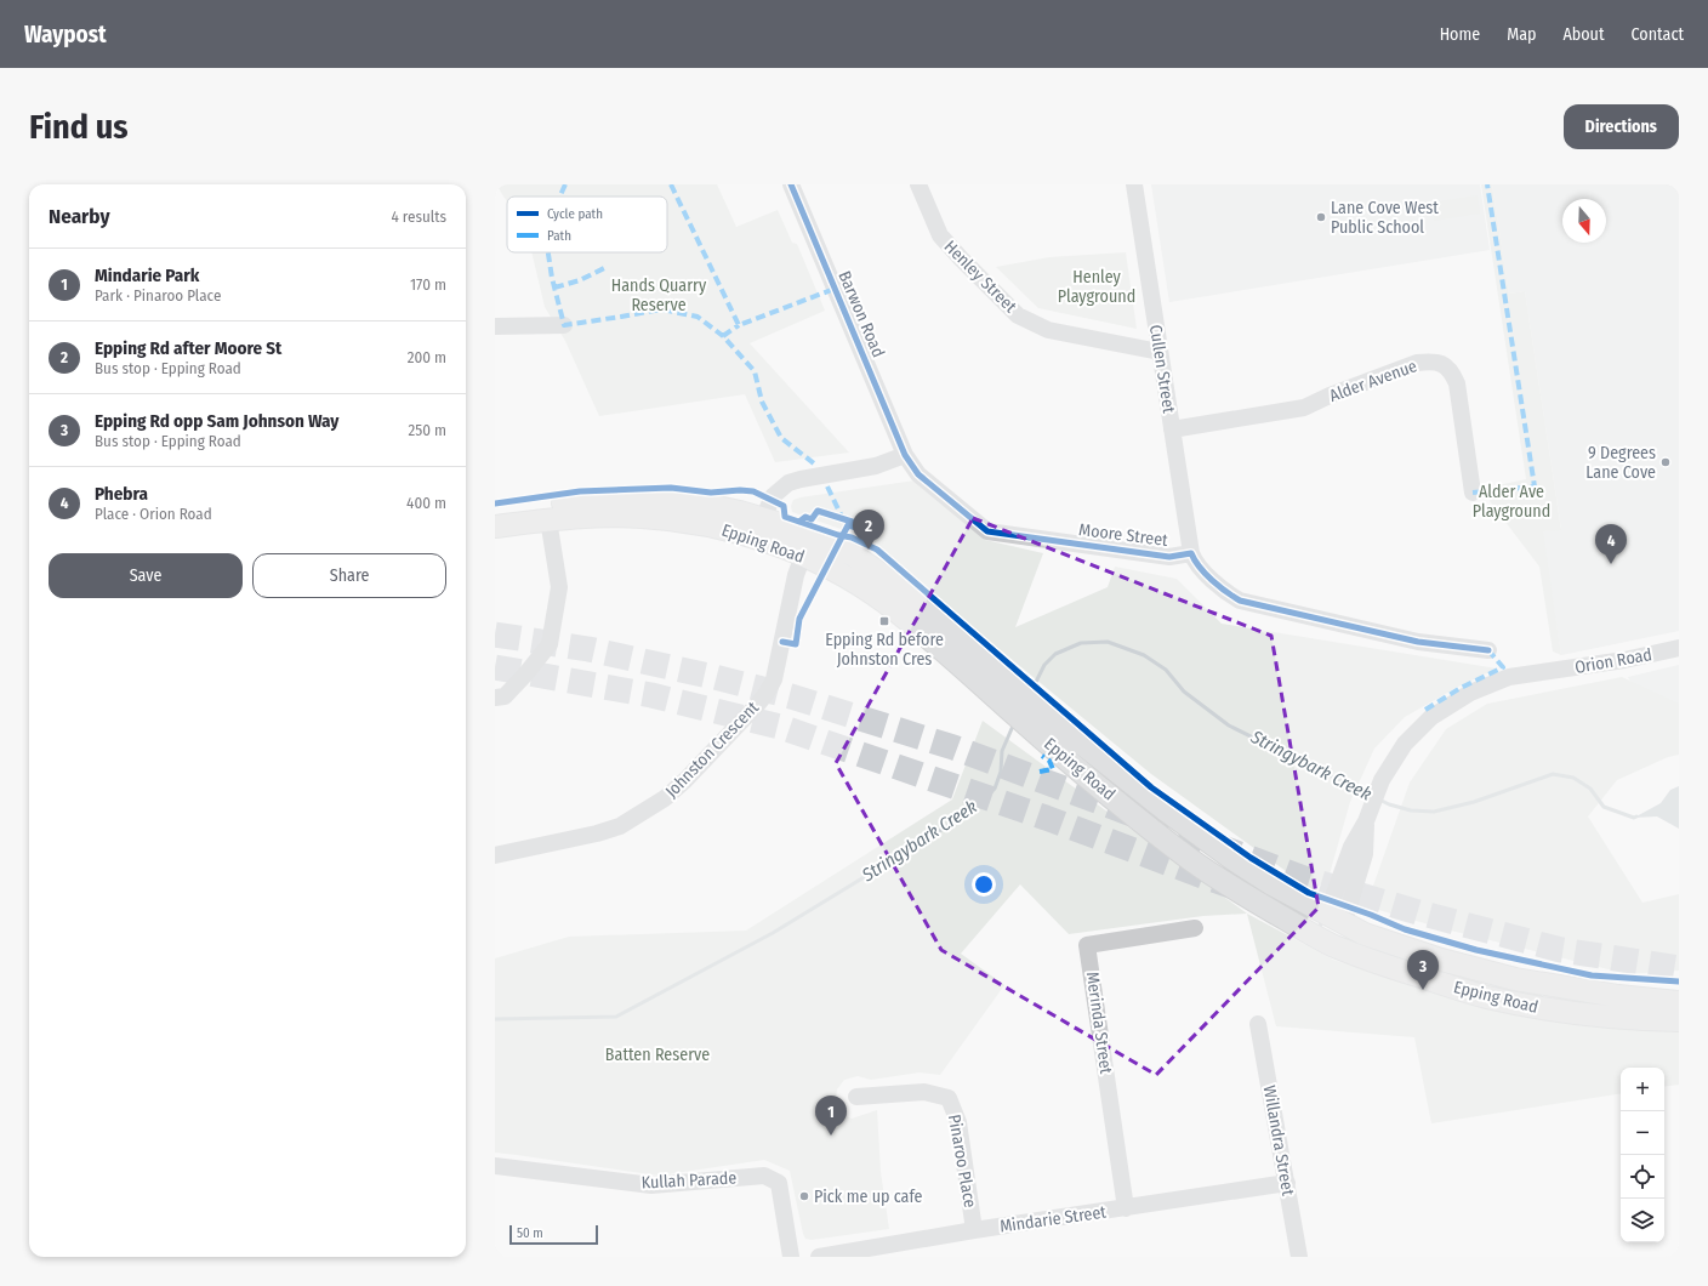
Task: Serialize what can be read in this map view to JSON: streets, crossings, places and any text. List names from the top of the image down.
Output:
{
  "streets": {
    "main road": ["Epping Road"],
    "street": [
      "Henley Street",
      "Barwon Road",
      "Cullen Street",
      "Alder Avenue",
      "Moore Street",
      "Orion Road",
      "Johnston Crescent",
      "Merinda Street",
      "Willandra Street",
      "Pinaroo Place",
      "Kullah Parade",
      "Mindarie Street"
    ]
  },
  "crossings": [
    ["Henley Street", "Cullen Street"],
    ["Barwon Road", "Moore Street"],
    ["Cullen Street", "Alder Avenue"],
    ["Cullen Street", "Moore Street"],
    ["Epping Road", "Orion Road"],
    ["Epping Road", "Johnston Crescent"],
    ["Merinda Street", "Mindarie Street"],
    ["Willandra Street", "Mindarie Street"],
    ["Pinaroo Place", "Mindarie Street"]
  ],
  "water": ["Stringybark Creek"],
  "parks": [
    "Henley Playground",
    "Hands Quarry Reserve",
    "Alder Ave Playground",
    "Batten Reserve"
  ],
  "places": {
    "other": ["Lane Cove West Public School", "9 Degrees Lane Cove", "Pick me up cafe"],
    "transit": ["Epping Rd before Johnston Cres"]
  },
  "legend": ["Cycle path", "Path"],
  "scale_bar": "50 m",
  "north": "bottom",
  "page": {
    "header": "Waypost",
    "nav": [
      "Home",
      "Map",
      "About",
      "Contact"
    ],
    "buttons": [
      "Directions",
      ["Save", "Share"]
    ],
    "title": "Find us",
    "heading": ["Nearby", "4 results"],
    "list": [
      {
        "mark": "1",
        "name": "Mindarie Park",
        "note": "Park · Pinaroo Place",
        "value": "170 m"
      },
      {
        "mark": "2",
        "name": "Epping Rd after Moore St",
        "note": "Bus stop · Epping Road",
        "value": "200 m"
      },
      {
        "mark": "3",
        "name": "Epping Rd opp Sam Johnson Way",
        "note": "Bus stop · Epping Road",
        "value": "250 m"
      },
      {
        "mark": "4",
        "name": "Phebra",
        "note": "Place · Orion Road",
        "value": "400 m"
      }
    ],
    "pins": [
      "2",
      "4",
      "3",
      "1"
    ],
    "map_buttons": ["+", "−"],
    "scale": "50 m"
  }
}
